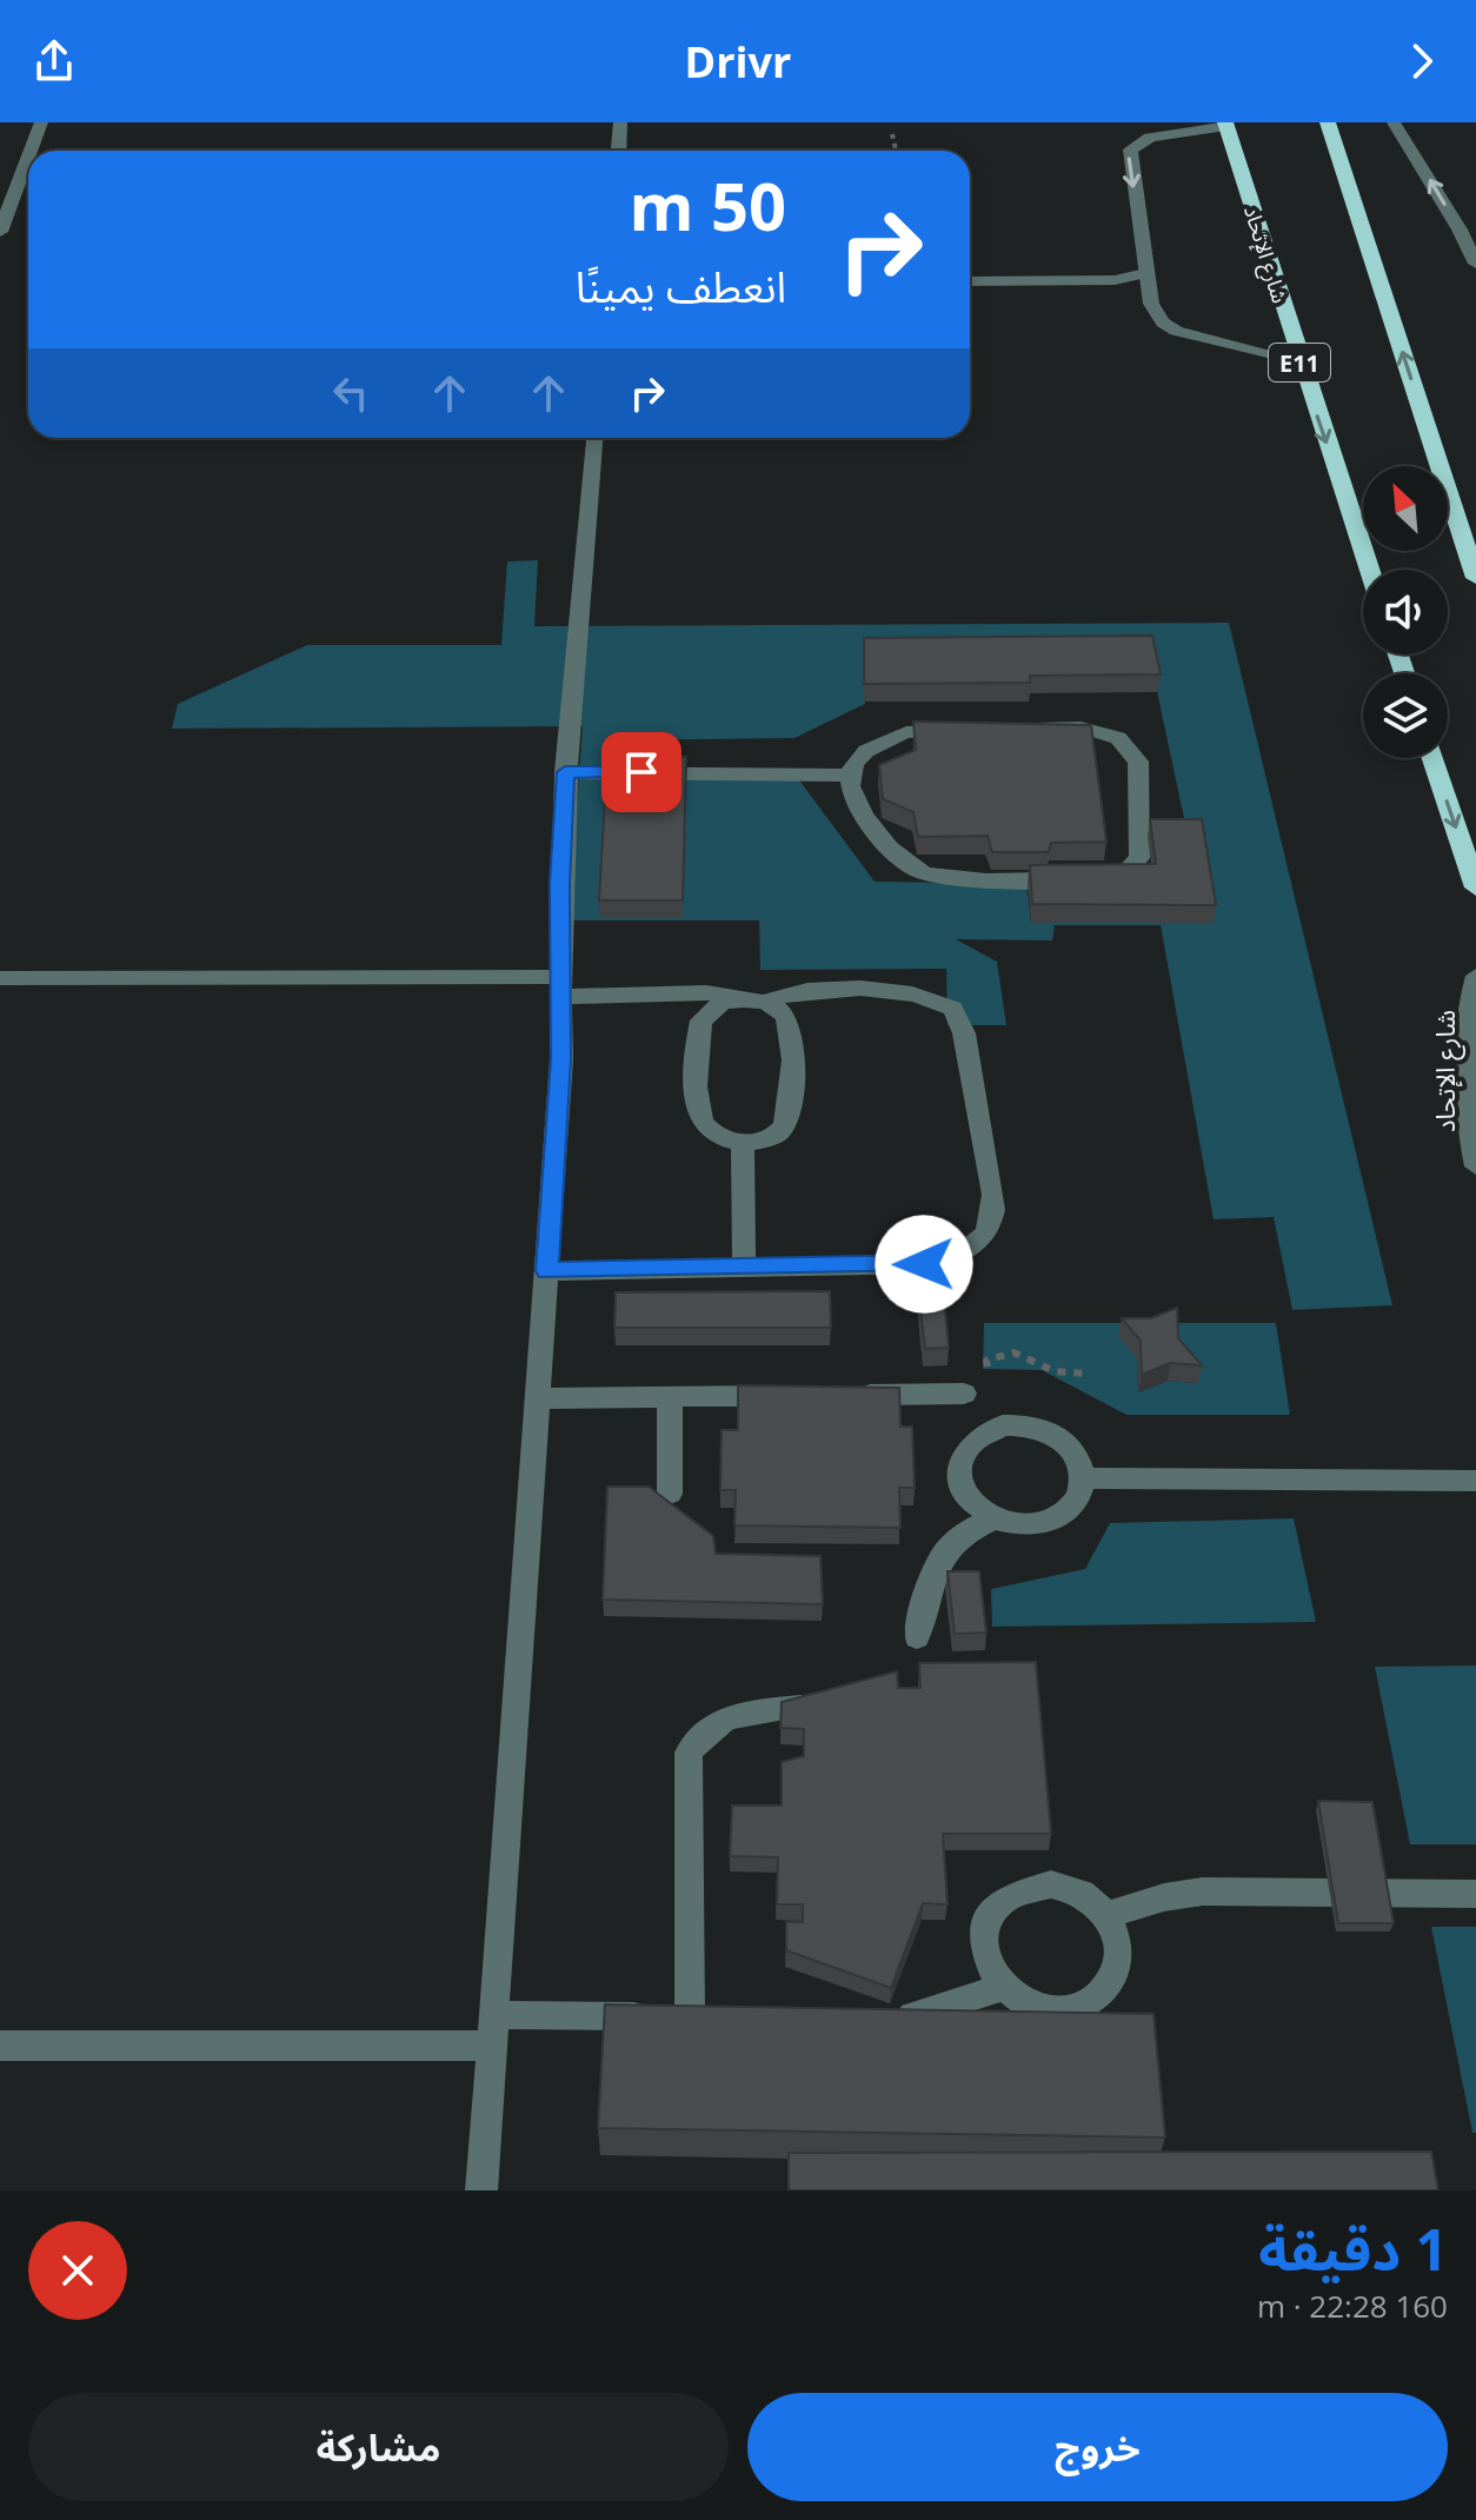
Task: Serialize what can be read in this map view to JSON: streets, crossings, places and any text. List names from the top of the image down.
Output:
{
  "streets": {
    "highway": ["شارع الإتحاد", "E11"]
  },
  "north": "top left",
  "page": {
    "header": "Drivr",
    "turn": ["50 m", "انعطف يمينًا"],
    "heading": ["1 دقيقة", "160 m · 22:28"],
    "buttons": ["خروج", "مشاركة"]
  }
}
